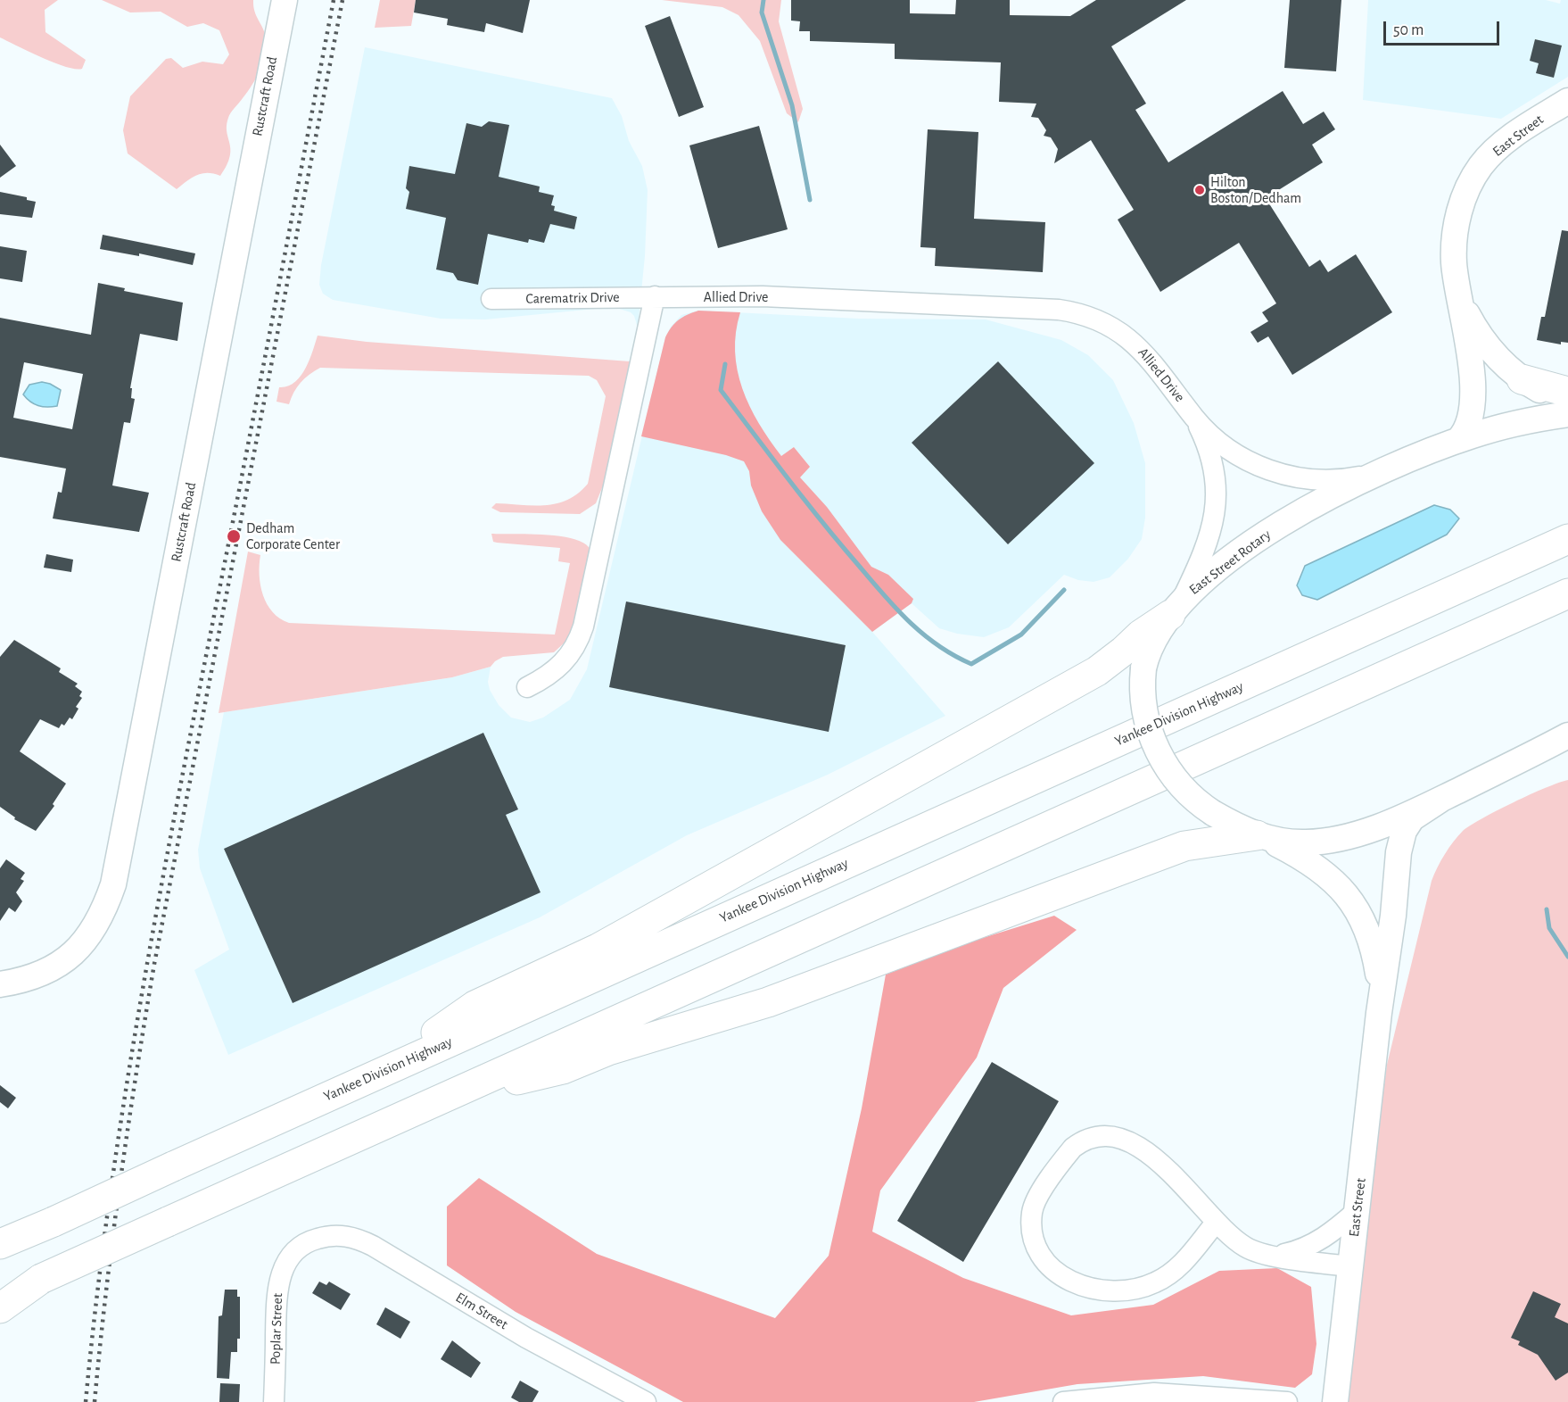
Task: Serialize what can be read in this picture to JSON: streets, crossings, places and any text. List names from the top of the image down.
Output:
{
  "streets": {
    "highway": ["Yankee Division Highway"],
    "main road": ["Rustcraft Road", "East Street", "East Street Rotary"],
    "street": [
      "Allied Drive",
      "Carematrix Drive",
      "Elm Street",
      "Poplar Street"
    ]
  },
  "crossings": [
    ["East Street", "East Street Rotary"],
    ["Allied Drive", "Carematrix Drive"],
    ["Allied Drive", "East Street Rotary"],
    ["Elm Street", "Poplar Street"]
  ],
  "places": ["Hilton Boston/Dedham", "Dedham Corporate Center"],
  "scale_bar": "50 m"
}
